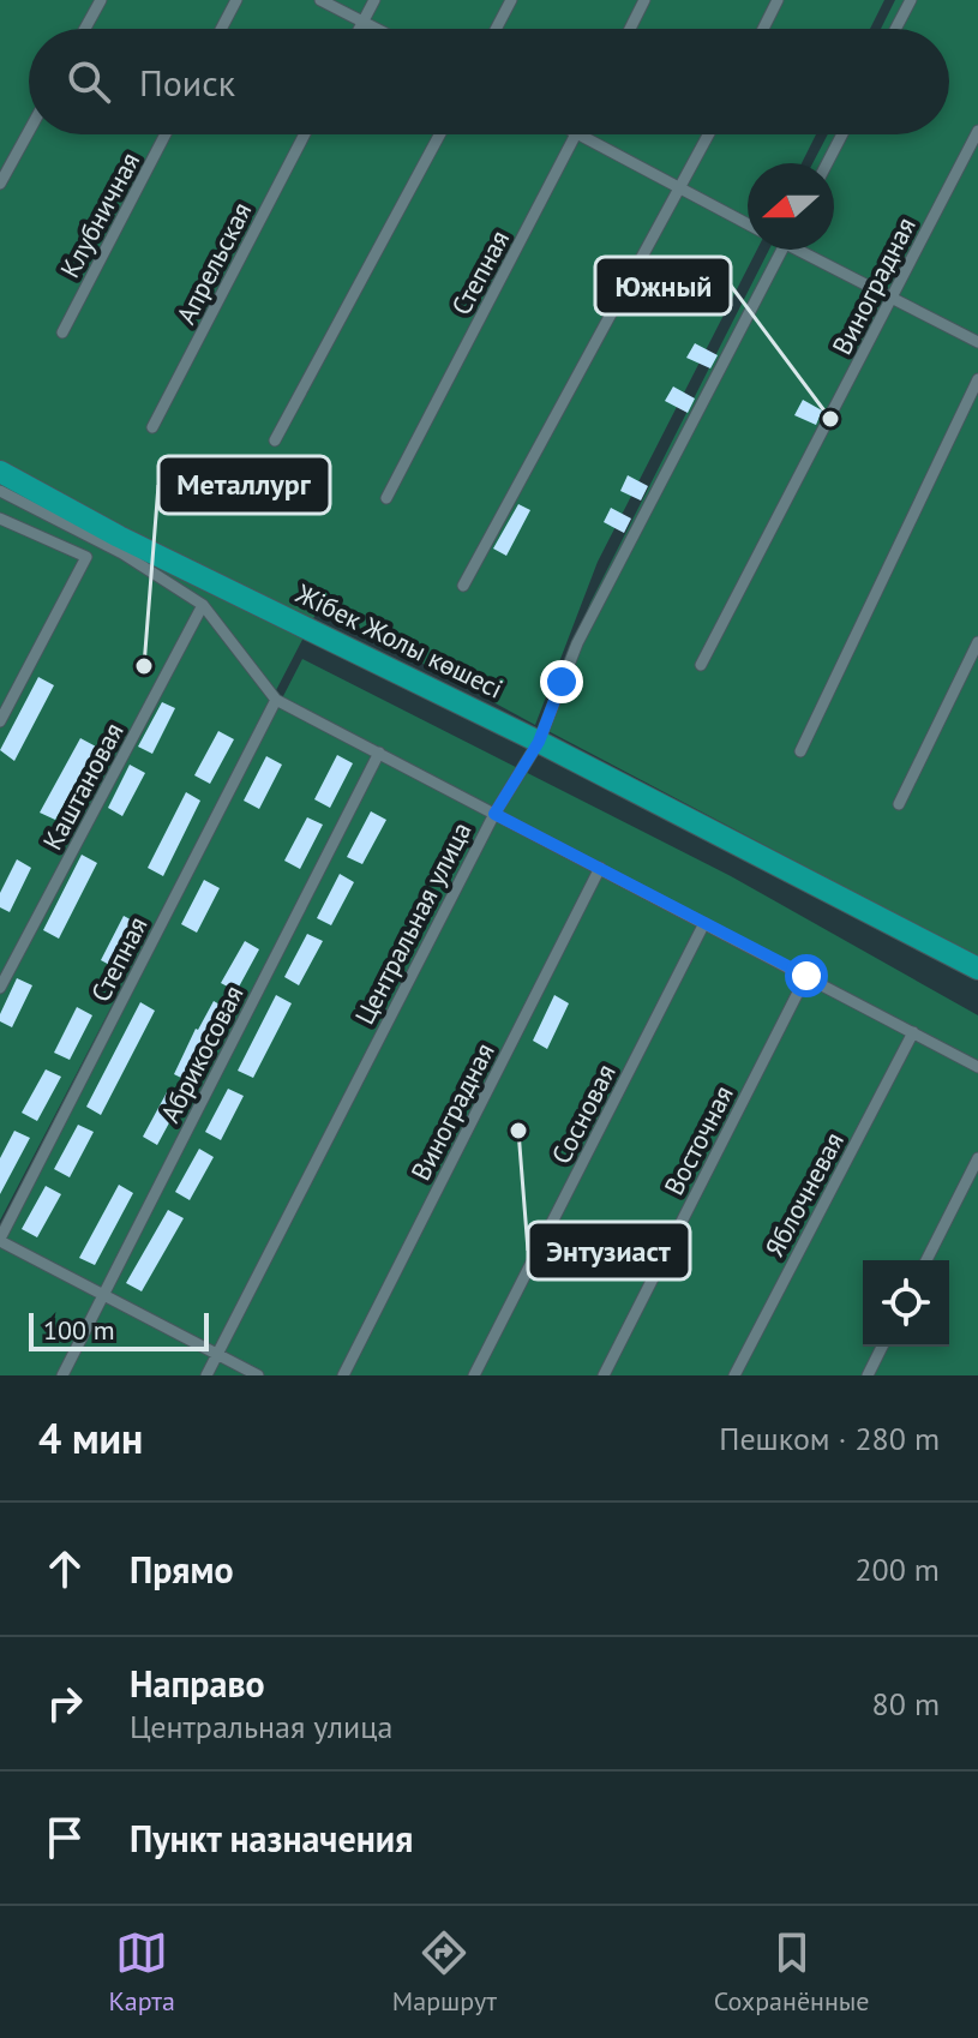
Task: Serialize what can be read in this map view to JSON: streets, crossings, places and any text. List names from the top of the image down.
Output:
{
  "streets": {
    "highway": ["Жібек Жолы көшесі"],
    "street": [
      "Клубничная",
      "Апрельская",
      "Степная",
      "Виноградная",
      "Каштановая",
      "Центральная улица",
      "Абрикосовая",
      "Сосновая",
      "Восточная",
      "Яблочневая"
    ]
  },
  "crossings": [
    ["Жібек Жолы көшесі", "Центральная улица"]
  ],
  "places": ["Южный", "Металлург", "Энтузиаст"],
  "scale_bar": "100 m",
  "north": "left",
  "page": {
    "search": "Поиск",
    "scale": "100 m",
    "heading": ["4 мин", "Пешком · 280 m"],
    "list": [
      ["Прямо", "200 m"],
      ["Направо", "Центральная улица", "80 m"],
      "Пункт назначения"
    ],
    "nav": ["Карта", "Маршрут", "Сохранённые"]
  }
}
